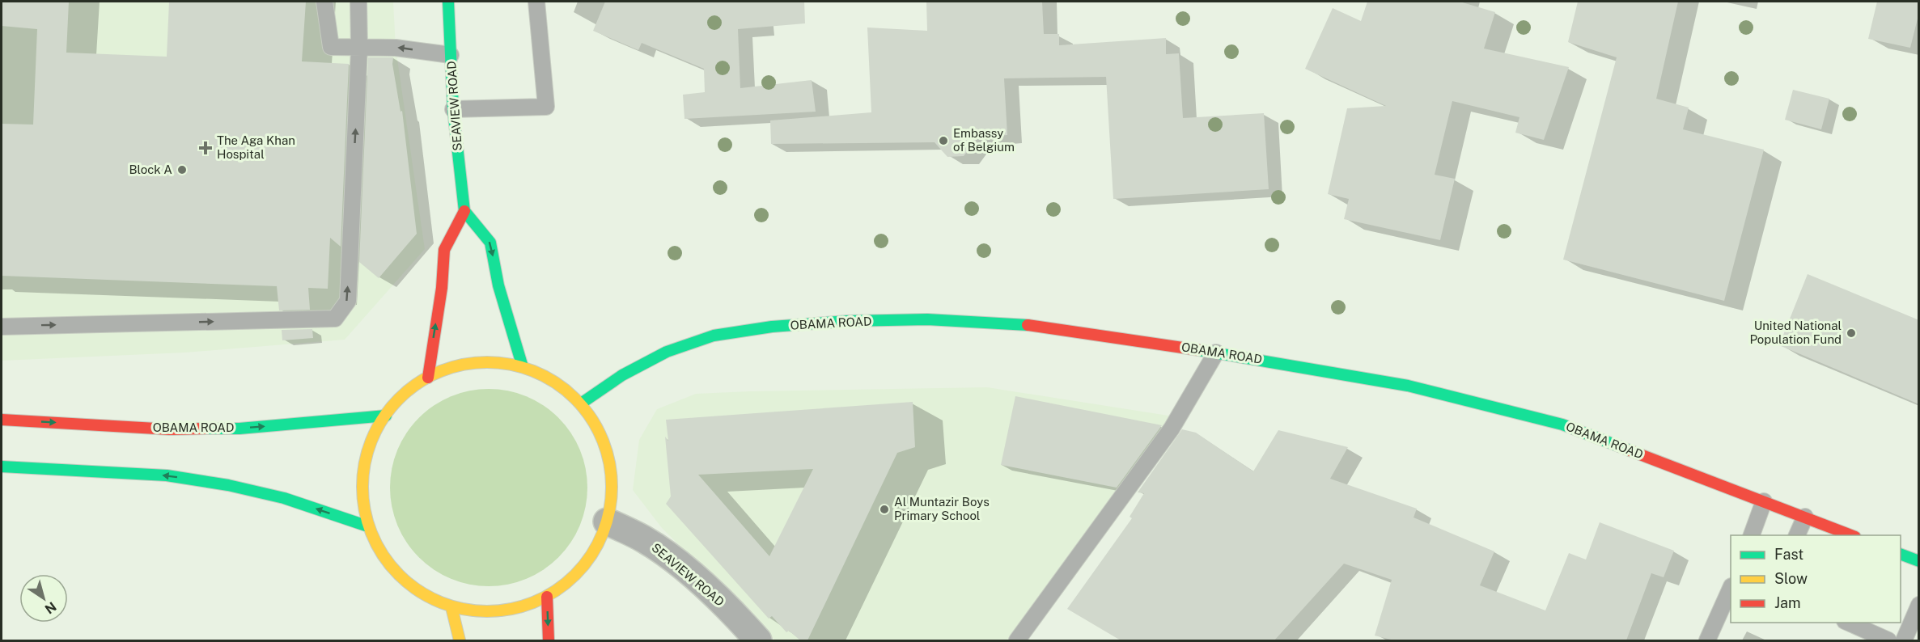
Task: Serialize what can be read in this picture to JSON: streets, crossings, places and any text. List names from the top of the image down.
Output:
{
  "streets": {
    "street": ["SEAVIEW ROAD", "OBAMA ROAD"]
  },
  "places": {
    "other": [
      "Embassy of Belgium",
      "Block A",
      "United National Population Fund",
      "Al Muntazir Boys Primary School"
    ],
    "health": ["The Aga Khan Hospital"]
  },
  "legend": ["Fast", "Slow", "Jam"],
  "north": "bottom right"
}
